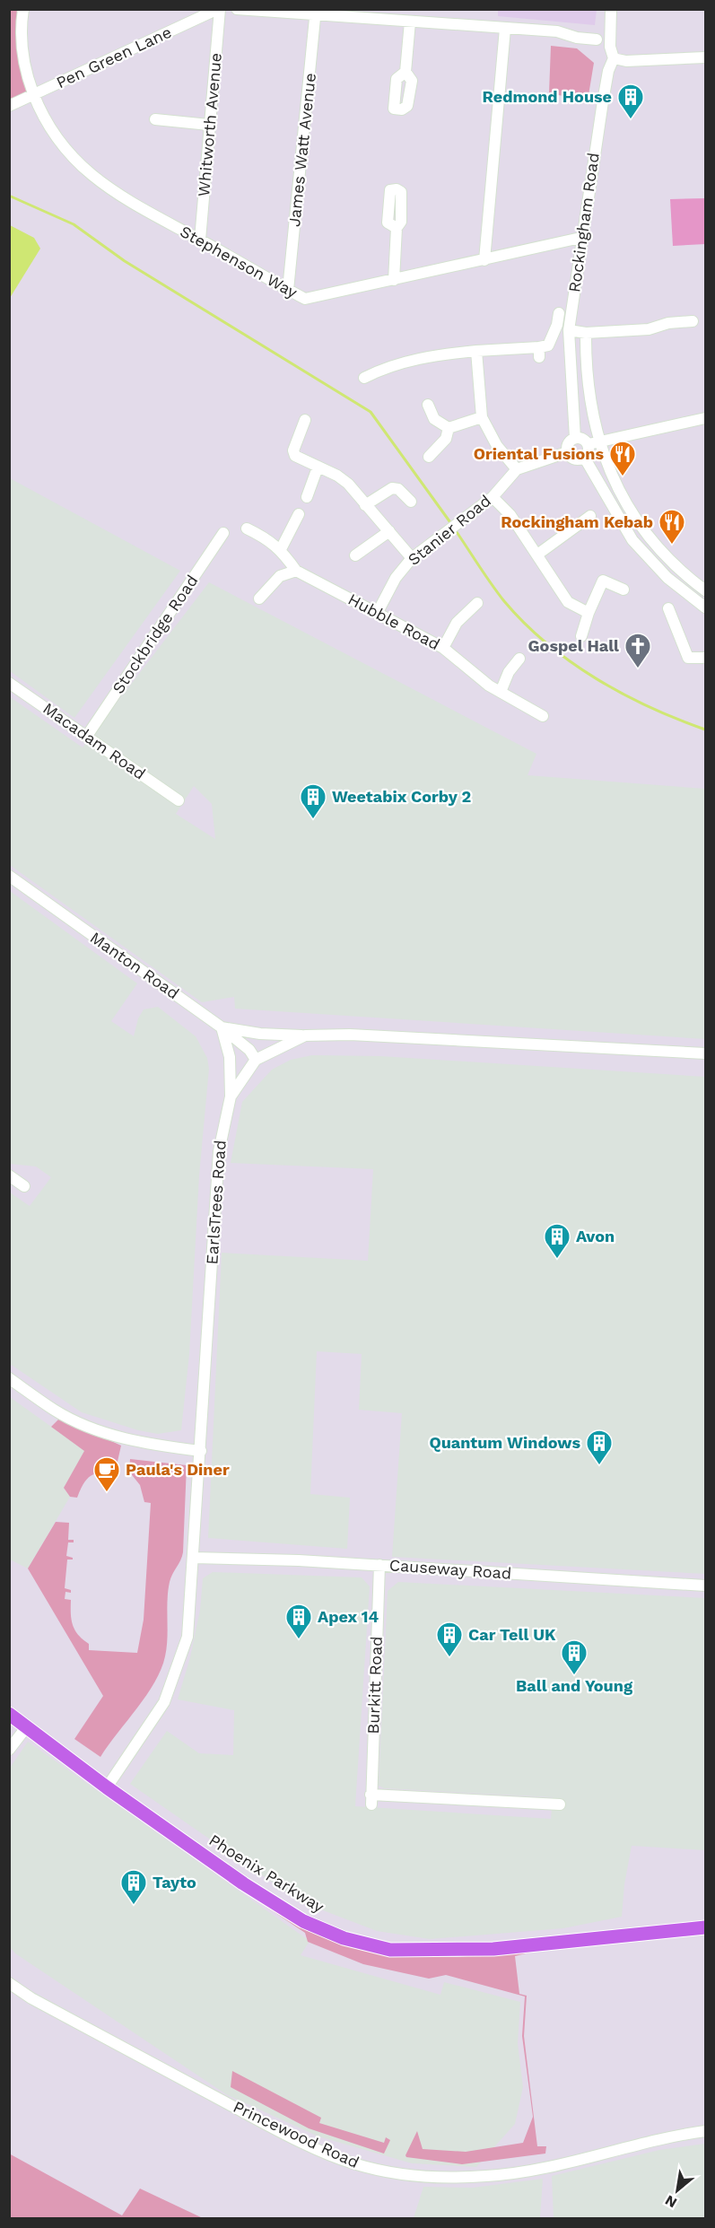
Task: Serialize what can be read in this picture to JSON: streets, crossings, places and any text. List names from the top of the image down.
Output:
{
  "streets": {
    "main road": ["Phoenix Parkway"],
    "street": [
      "Pen Green Lane",
      "Whitworth Avenue",
      "James Watt Avenue",
      "Rockingham Road",
      "Stephenson Way",
      "Stanier Road",
      "Hubble Road",
      "Stockbridge Road",
      "Macadam Road",
      "Manton Road",
      "EarlsTrees Road",
      "Causeway Road",
      "Burkitt Road",
      "Princewood Road"
    ]
  },
  "crossings": [
    ["Pen Green Lane", "Whitworth Avenue"],
    ["Pen Green Lane", "Stephenson Way"],
    ["Whitworth Avenue", "Stephenson Way"],
    ["James Watt Avenue", "Stephenson Way"],
    ["Rockingham Road", "Stephenson Way"],
    ["Rockingham Road", "Stanier Road"],
    ["Stanier Road", "Hubble Road"],
    ["Stockbridge Road", "Macadam Road"],
    ["Manton Road", "EarlsTrees Road"],
    ["EarlsTrees Road", "Causeway Road"],
    ["EarlsTrees Road", "Phoenix Parkway"],
    ["Causeway Road", "Burkitt Road"]
  ],
  "places": {
    "building": [
      "Redmond House",
      "Weetabix Corby 2",
      "Avon",
      "Quantum Windows",
      "Apex 14",
      "Car Tell UK",
      "Ball and Young",
      "Tayto"
    ],
    "restaurant": ["Oriental Fusions", "Rockingham Kebab"],
    "church": ["Gospel Hall"],
    "cafe": ["Paula's Diner"]
  },
  "north": "bottom left"
}
